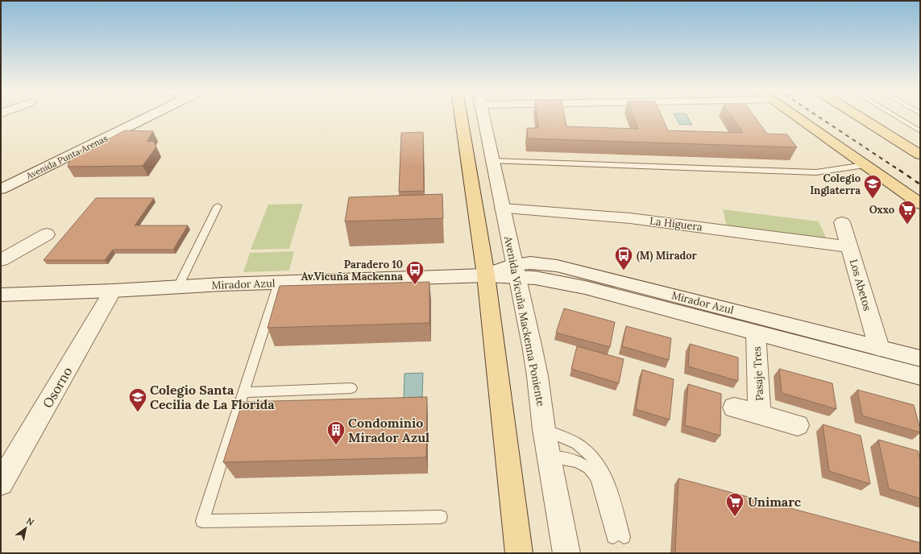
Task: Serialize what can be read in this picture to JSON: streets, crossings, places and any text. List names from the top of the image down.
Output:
{
  "streets": {
    "street": [
      "Avenida Punta Arenas",
      "La Higuera",
      "Mirador Azul",
      "Los Abetos",
      "Avenida Vicuña Mackenna Poniente",
      "Pasaje Tres",
      "Osorno"
    ]
  },
  "crossings": [
    ["La Higuera", "Los Abetos"],
    ["La Higuera", "Avenida Vicuña Mackenna Poniente"],
    ["Mirador Azul", "Los Abetos"],
    ["Mirador Azul", "Avenida Vicuña Mackenna Poniente"],
    ["Mirador Azul", "Pasaje Tres"],
    ["Mirador Azul", "Osorno"]
  ],
  "places": {
    "school or university": ["Colegio Inglaterra", "Colegio Santa Cecilia de La Florida"],
    "supermarket": ["Oxxo", "Unimarc"],
    "bus stop": ["(M) Mirador", "Paradero 10 Av.Vicuña Mackenna"],
    "building": ["Condominio Mirador Azul"]
  },
  "north": "top right"
}
